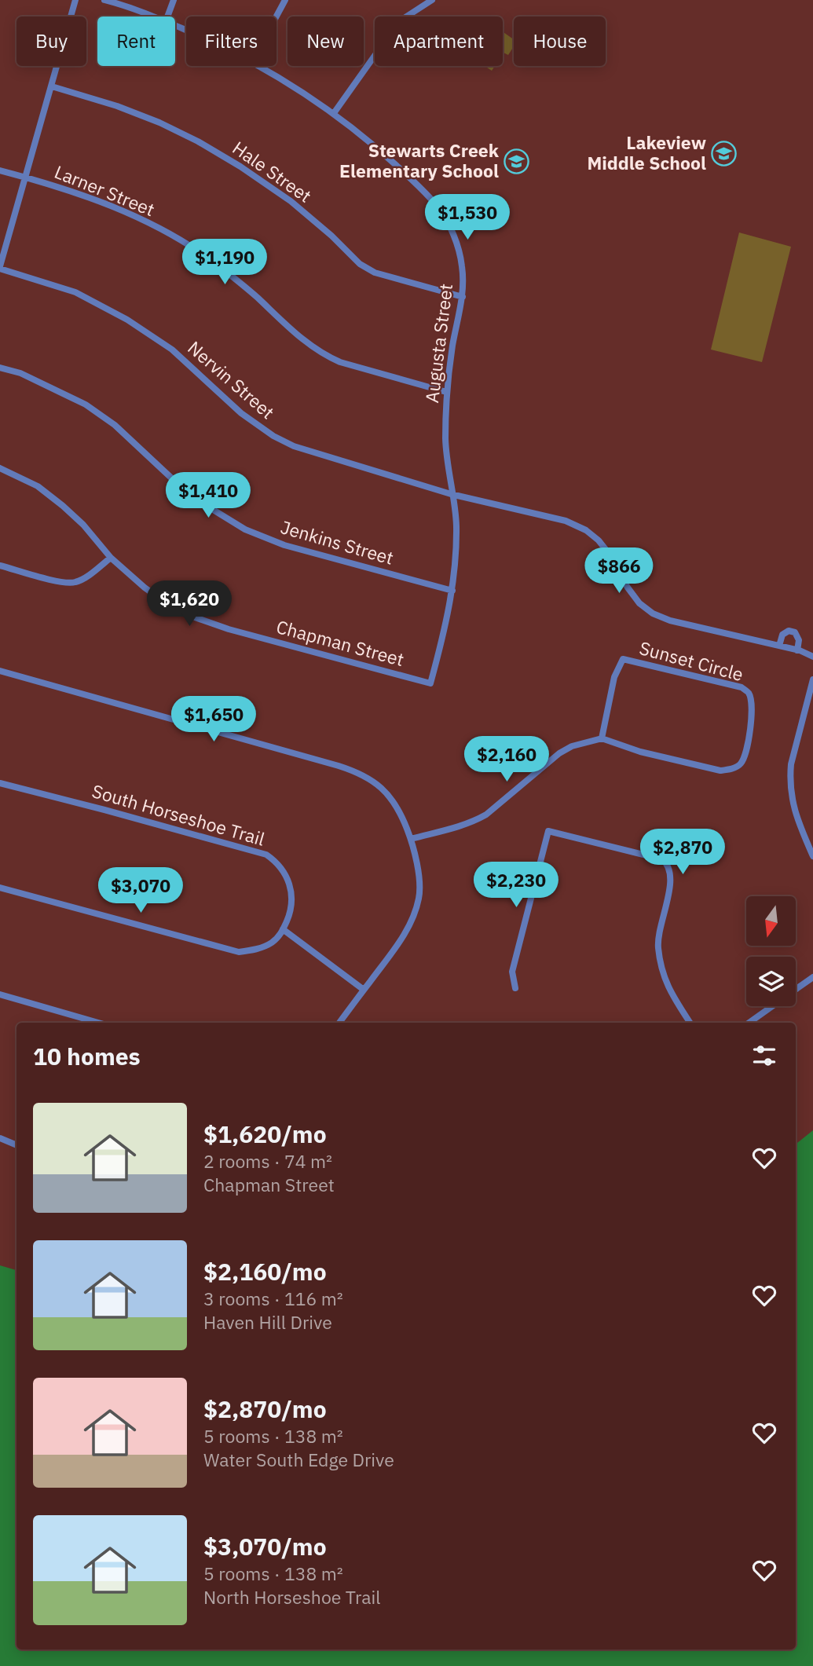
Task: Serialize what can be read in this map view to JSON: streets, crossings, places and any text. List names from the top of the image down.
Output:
{
  "streets": {
    "street": [
      "Hale Street",
      "Larner Street",
      "Augusta Street",
      "Nervin Street",
      "Jenkins Street",
      "Chapman Street",
      "Sunset Circle",
      "South Horseshoe Trail"
    ]
  },
  "crossings": [
    ["Hale Street", "Augusta Street"],
    ["Larner Street", "Augusta Street"],
    ["Augusta Street", "Nervin Street"],
    ["Augusta Street", "Jenkins Street"],
    ["Augusta Street", "Chapman Street"]
  ],
  "places": {
    "school or university": ["Lakeview Middle School", "Stewarts Creek Elementary School"]
  },
  "north": "bottom",
  "page": {
    "chip": [
      "Buy",
      "Rent",
      "Filters",
      "New",
      "Apartment",
      "House"
    ],
    "price": [
      "$1,530",
      "$1,190",
      "$1,410",
      "$866",
      "$1,620",
      "$1,650",
      "$2,160",
      "$2,870",
      "$2,230",
      "$3,070"
    ],
    "heading": "10 homes",
    "list": [
      {
        "name": "$1,620/mo",
        "note": "2 rooms · 74 m² · Chapman Street"
      },
      {
        "name": "$2,160/mo",
        "note": "3 rooms · 116 m² · Haven Hill Drive"
      },
      {
        "name": "$2,870/mo",
        "note": "5 rooms · 138 m² · Water South Edge Drive"
      },
      {
        "name": "$3,070/mo",
        "note": "5 rooms · 138 m² · North Horseshoe Trail"
      }
    ]
  }
}
